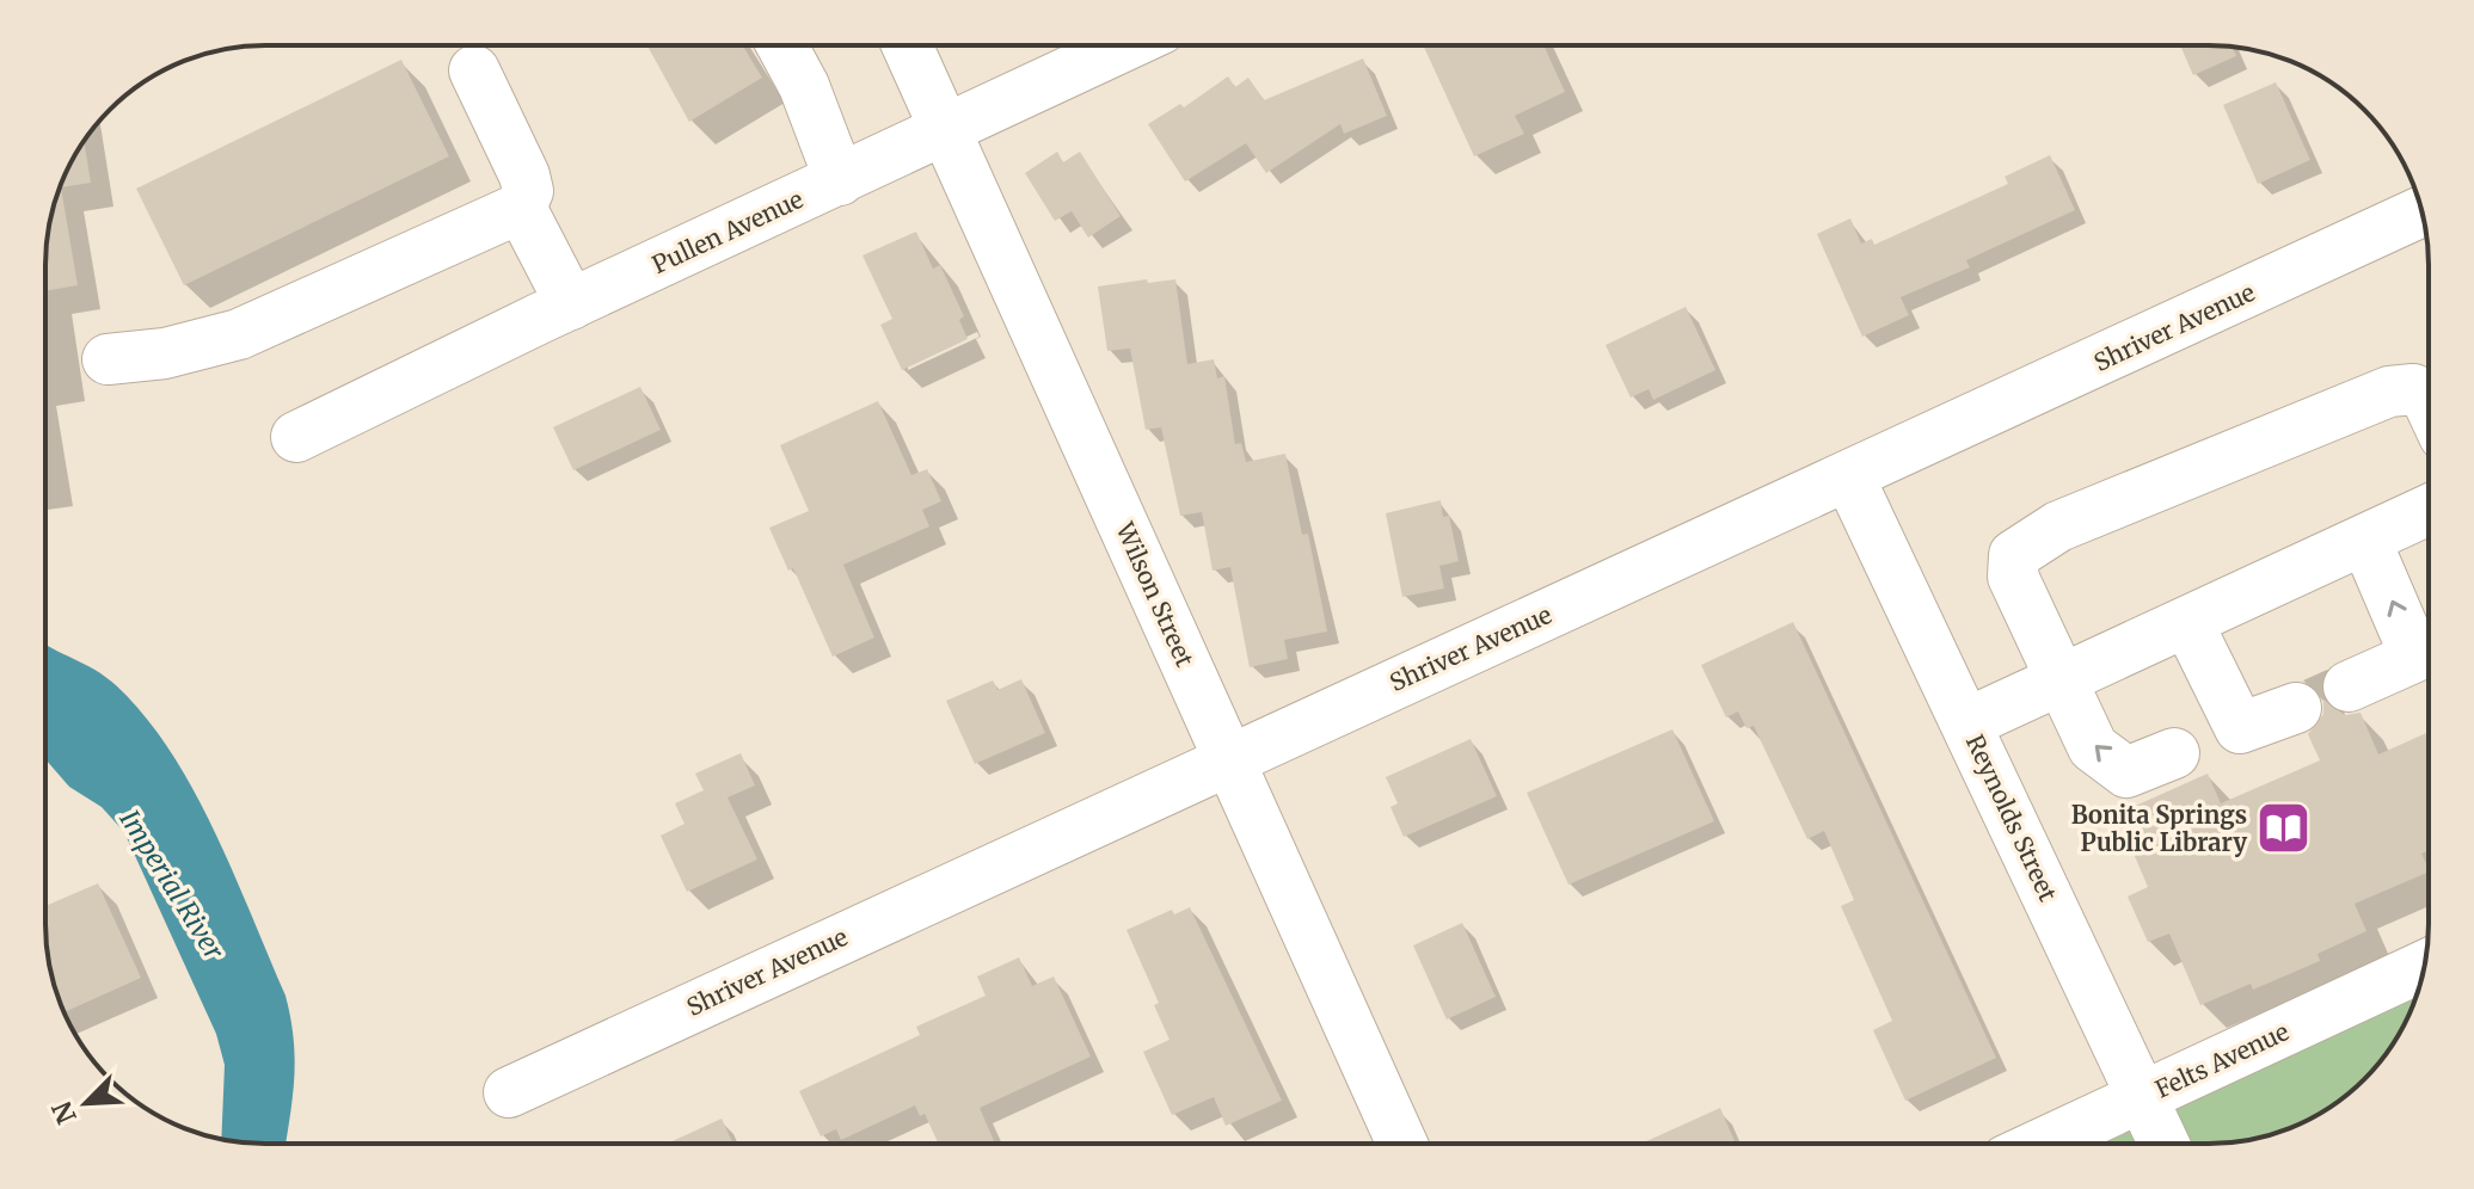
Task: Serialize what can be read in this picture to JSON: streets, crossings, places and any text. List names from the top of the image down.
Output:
{
  "streets": {
    "street": [
      "Pullen Avenue",
      "Shriver Avenue",
      "Wilson Street",
      "Reynolds Street",
      "Felts Avenue"
    ]
  },
  "crossings": [
    ["Pullen Avenue", "Wilson Street"],
    ["Shriver Avenue", "Wilson Street"],
    ["Shriver Avenue", "Reynolds Street"],
    ["Reynolds Street", "Felts Avenue"]
  ],
  "water": ["Imperial River"],
  "places": {
    "library": ["Bonita Springs Public Library"]
  },
  "north": "bottom left"
}
